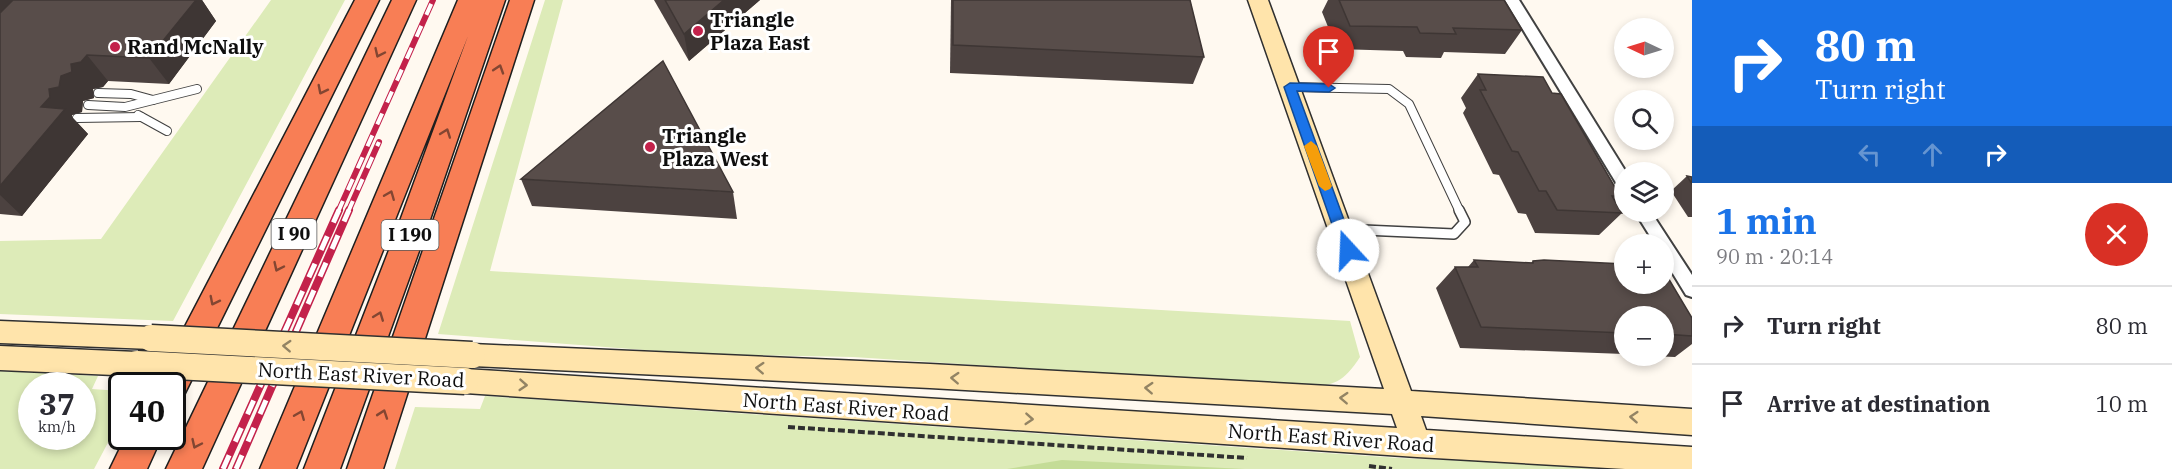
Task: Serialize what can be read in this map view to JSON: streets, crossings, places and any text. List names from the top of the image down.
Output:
{
  "streets": {
    "highway": ["I 90", "I 190"],
    "main road": ["North East River Road"]
  },
  "places": ["Triangle Plaza East", "Rand McNally", "Triangle Plaza West"],
  "north": "left",
  "page": {
    "turn": ["80 m", "Turn right"],
    "map_buttons": ["+", "−"],
    "heading": ["1 min", "90 m · 20:14"],
    "list": [
      {
        "name": "Turn right",
        "value": "80 m"
      },
      {
        "name": "Arrive at destination",
        "value": "10 m"
      }
    ],
    "speed": "37 km/h",
    "limit": "40"
  }
}
